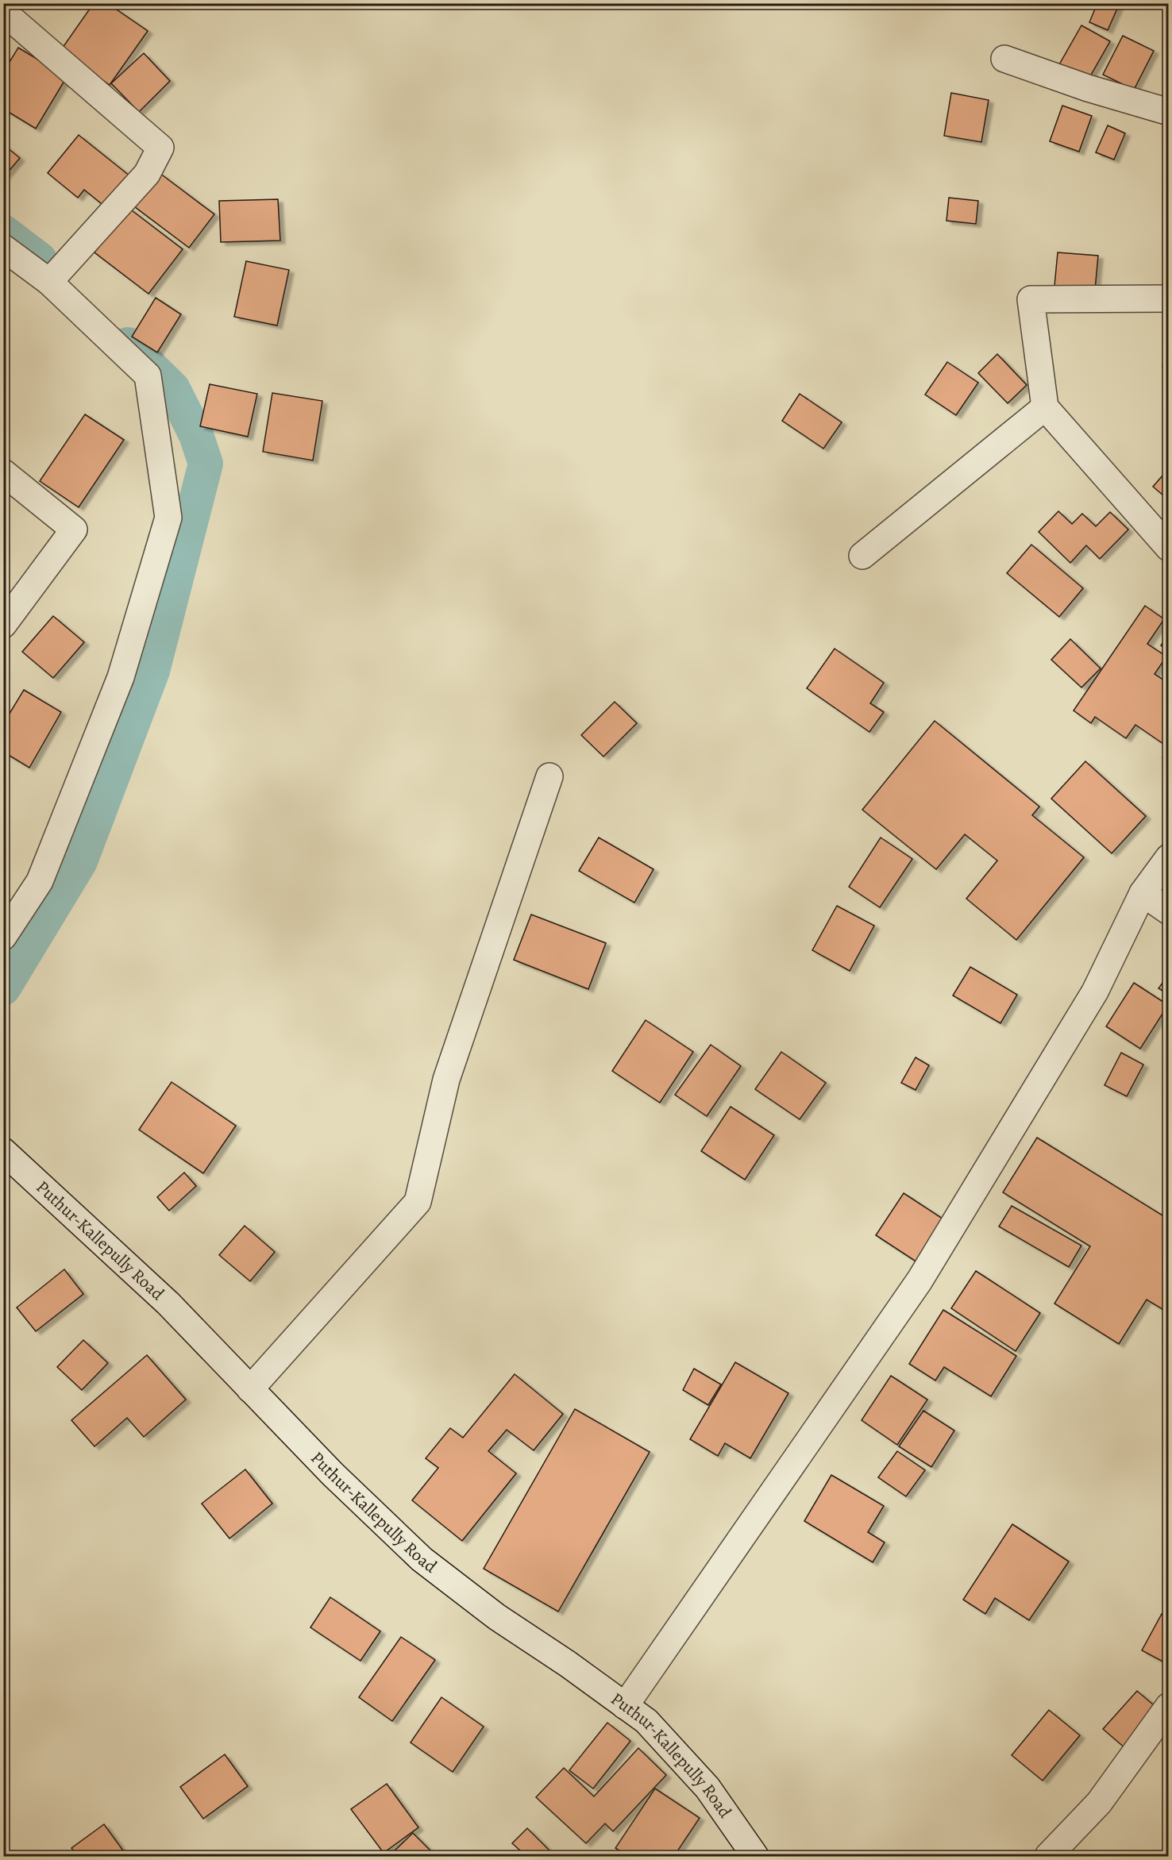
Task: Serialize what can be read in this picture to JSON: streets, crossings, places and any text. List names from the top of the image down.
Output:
{
  "streets": {
    "street": ["Puthur-Kallepully Road"]
  }
}
